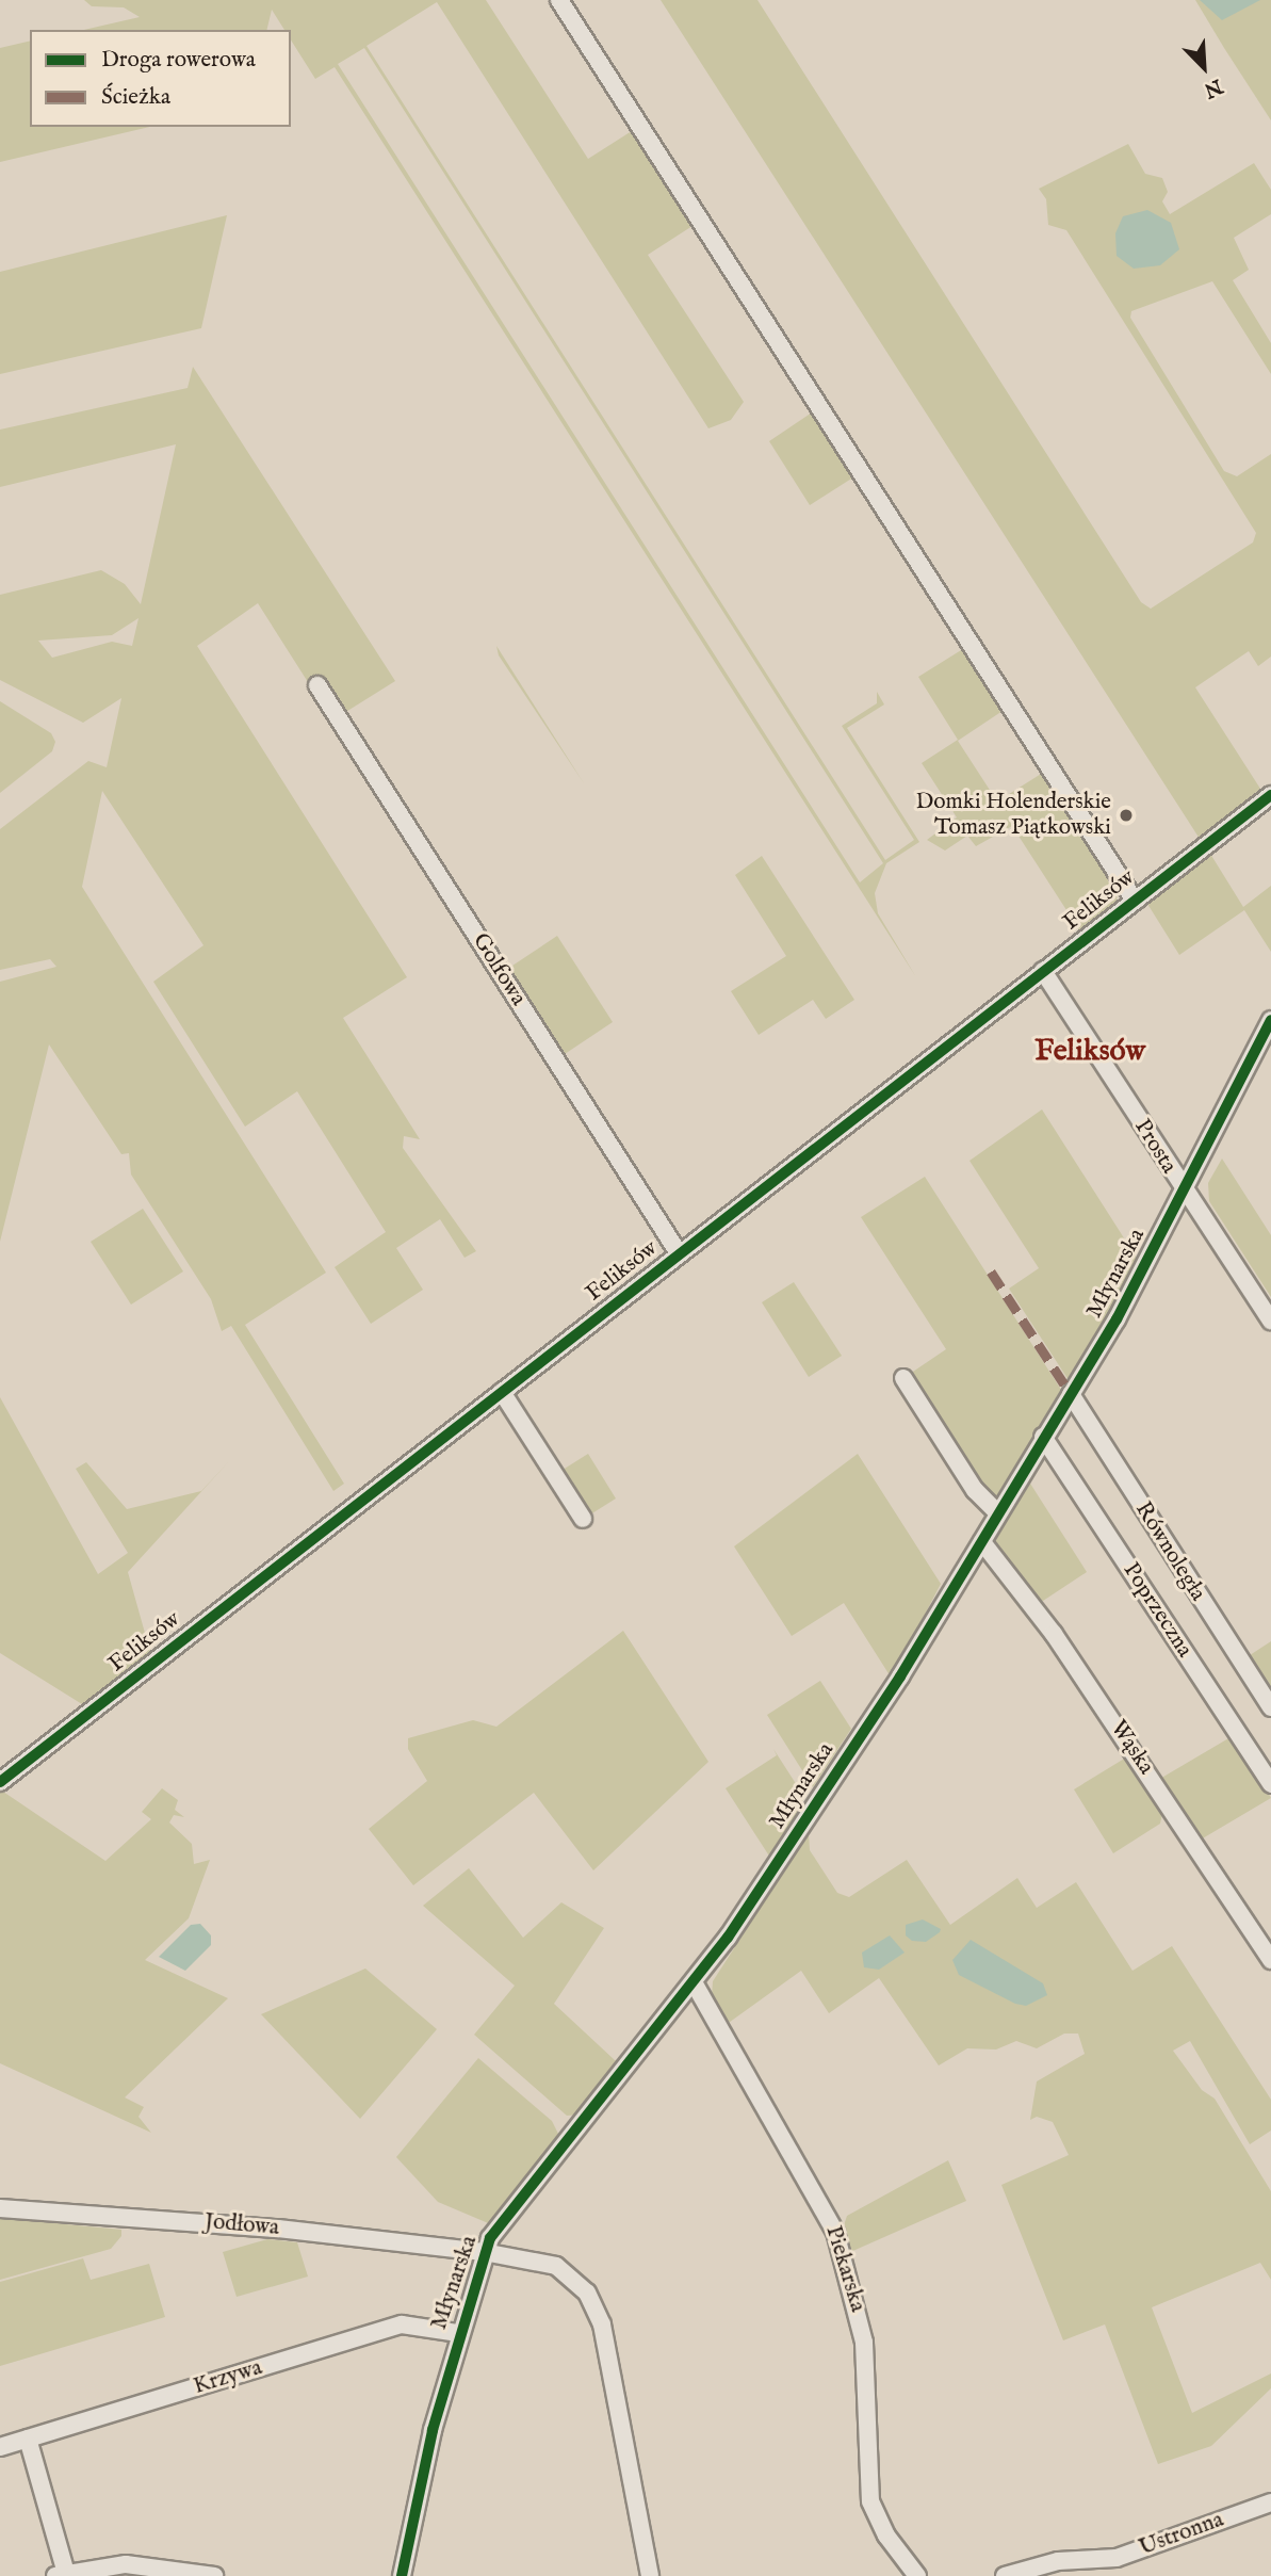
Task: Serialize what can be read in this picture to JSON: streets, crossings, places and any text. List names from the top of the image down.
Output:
{
  "streets": {
    "street": [
      "Feliksów",
      "Golfowa",
      "Prosta",
      "Młynarska",
      "Równoległa",
      "Poprzeczna",
      "Wąska",
      "Jodłowa",
      "Piekarska",
      "Krzywa",
      "Ustronna"
    ]
  },
  "crossings": [
    ["Feliksów", "Golfowa"],
    ["Feliksów", "Prosta"],
    ["Prosta", "Młynarska"],
    ["Młynarska", "Równoległa"],
    ["Młynarska", "Poprzeczna"],
    ["Młynarska", "Wąska"],
    ["Młynarska", "Jodłowa"],
    ["Młynarska", "Piekarska"],
    ["Młynarska", "Krzywa"]
  ],
  "districts": ["Feliksów"],
  "places": ["Domki Holenderskie Tomasz Piątkowski"],
  "legend": ["Droga rowerowa", "Ścieżka"],
  "north": "bottom right"
}
